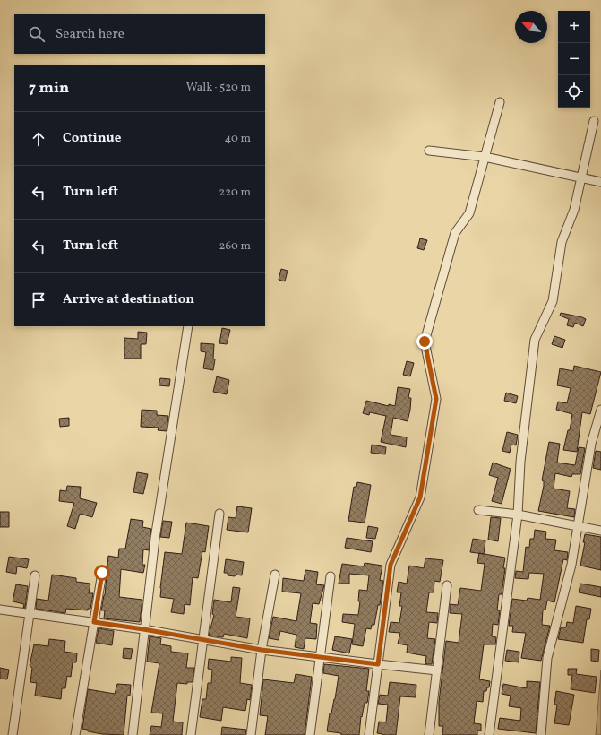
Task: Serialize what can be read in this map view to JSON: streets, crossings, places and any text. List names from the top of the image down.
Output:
{
  "north": "top left",
  "page": {
    "map_buttons": ["+", "−"],
    "search": "Search here",
    "heading": ["7 min", "Walk · 520 m"],
    "list": [
      ["Continue", "40 m"],
      ["Turn left", "220 m"],
      ["Turn left", "260 m"],
      "Arrive at destination"
    ]
  }
}
